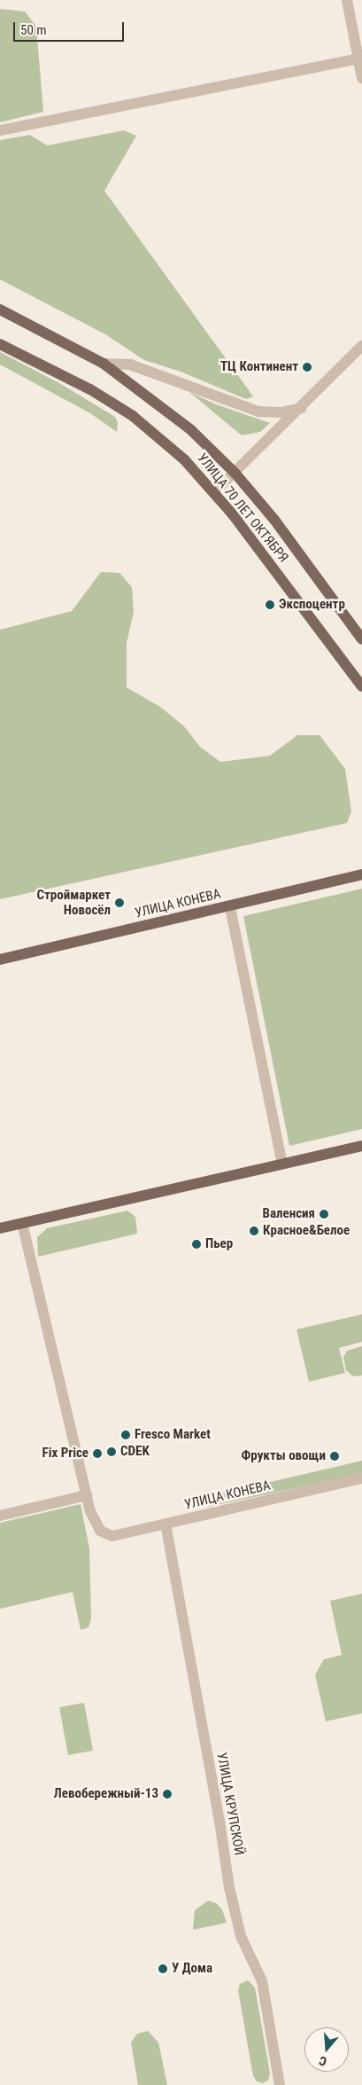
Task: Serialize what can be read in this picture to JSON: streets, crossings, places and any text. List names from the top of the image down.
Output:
{
  "streets": {
    "main road": ["УЛИЦА 70 ЛЕТ ОКТЯБРЯ", "УЛИЦА КОНЕВА"],
    "street": ["УЛИЦА КРУПСКОЙ"]
  },
  "crossings": [
    ["УЛИЦА КОНЕВА", "УЛИЦА КРУПСКОЙ"]
  ],
  "places": [
    "ТЦ Континент",
    "Экспоцентр",
    "Строймаркет Новосёл",
    "Валенсия",
    "Красное&Белое",
    "Пьер",
    "Fresco Market",
    "CDEK",
    "Fix Price",
    "Фрукты овощи",
    "Левобережный-13",
    "У Дома"
  ],
  "scale_bar": "50 m",
  "north": "bottom"
}
